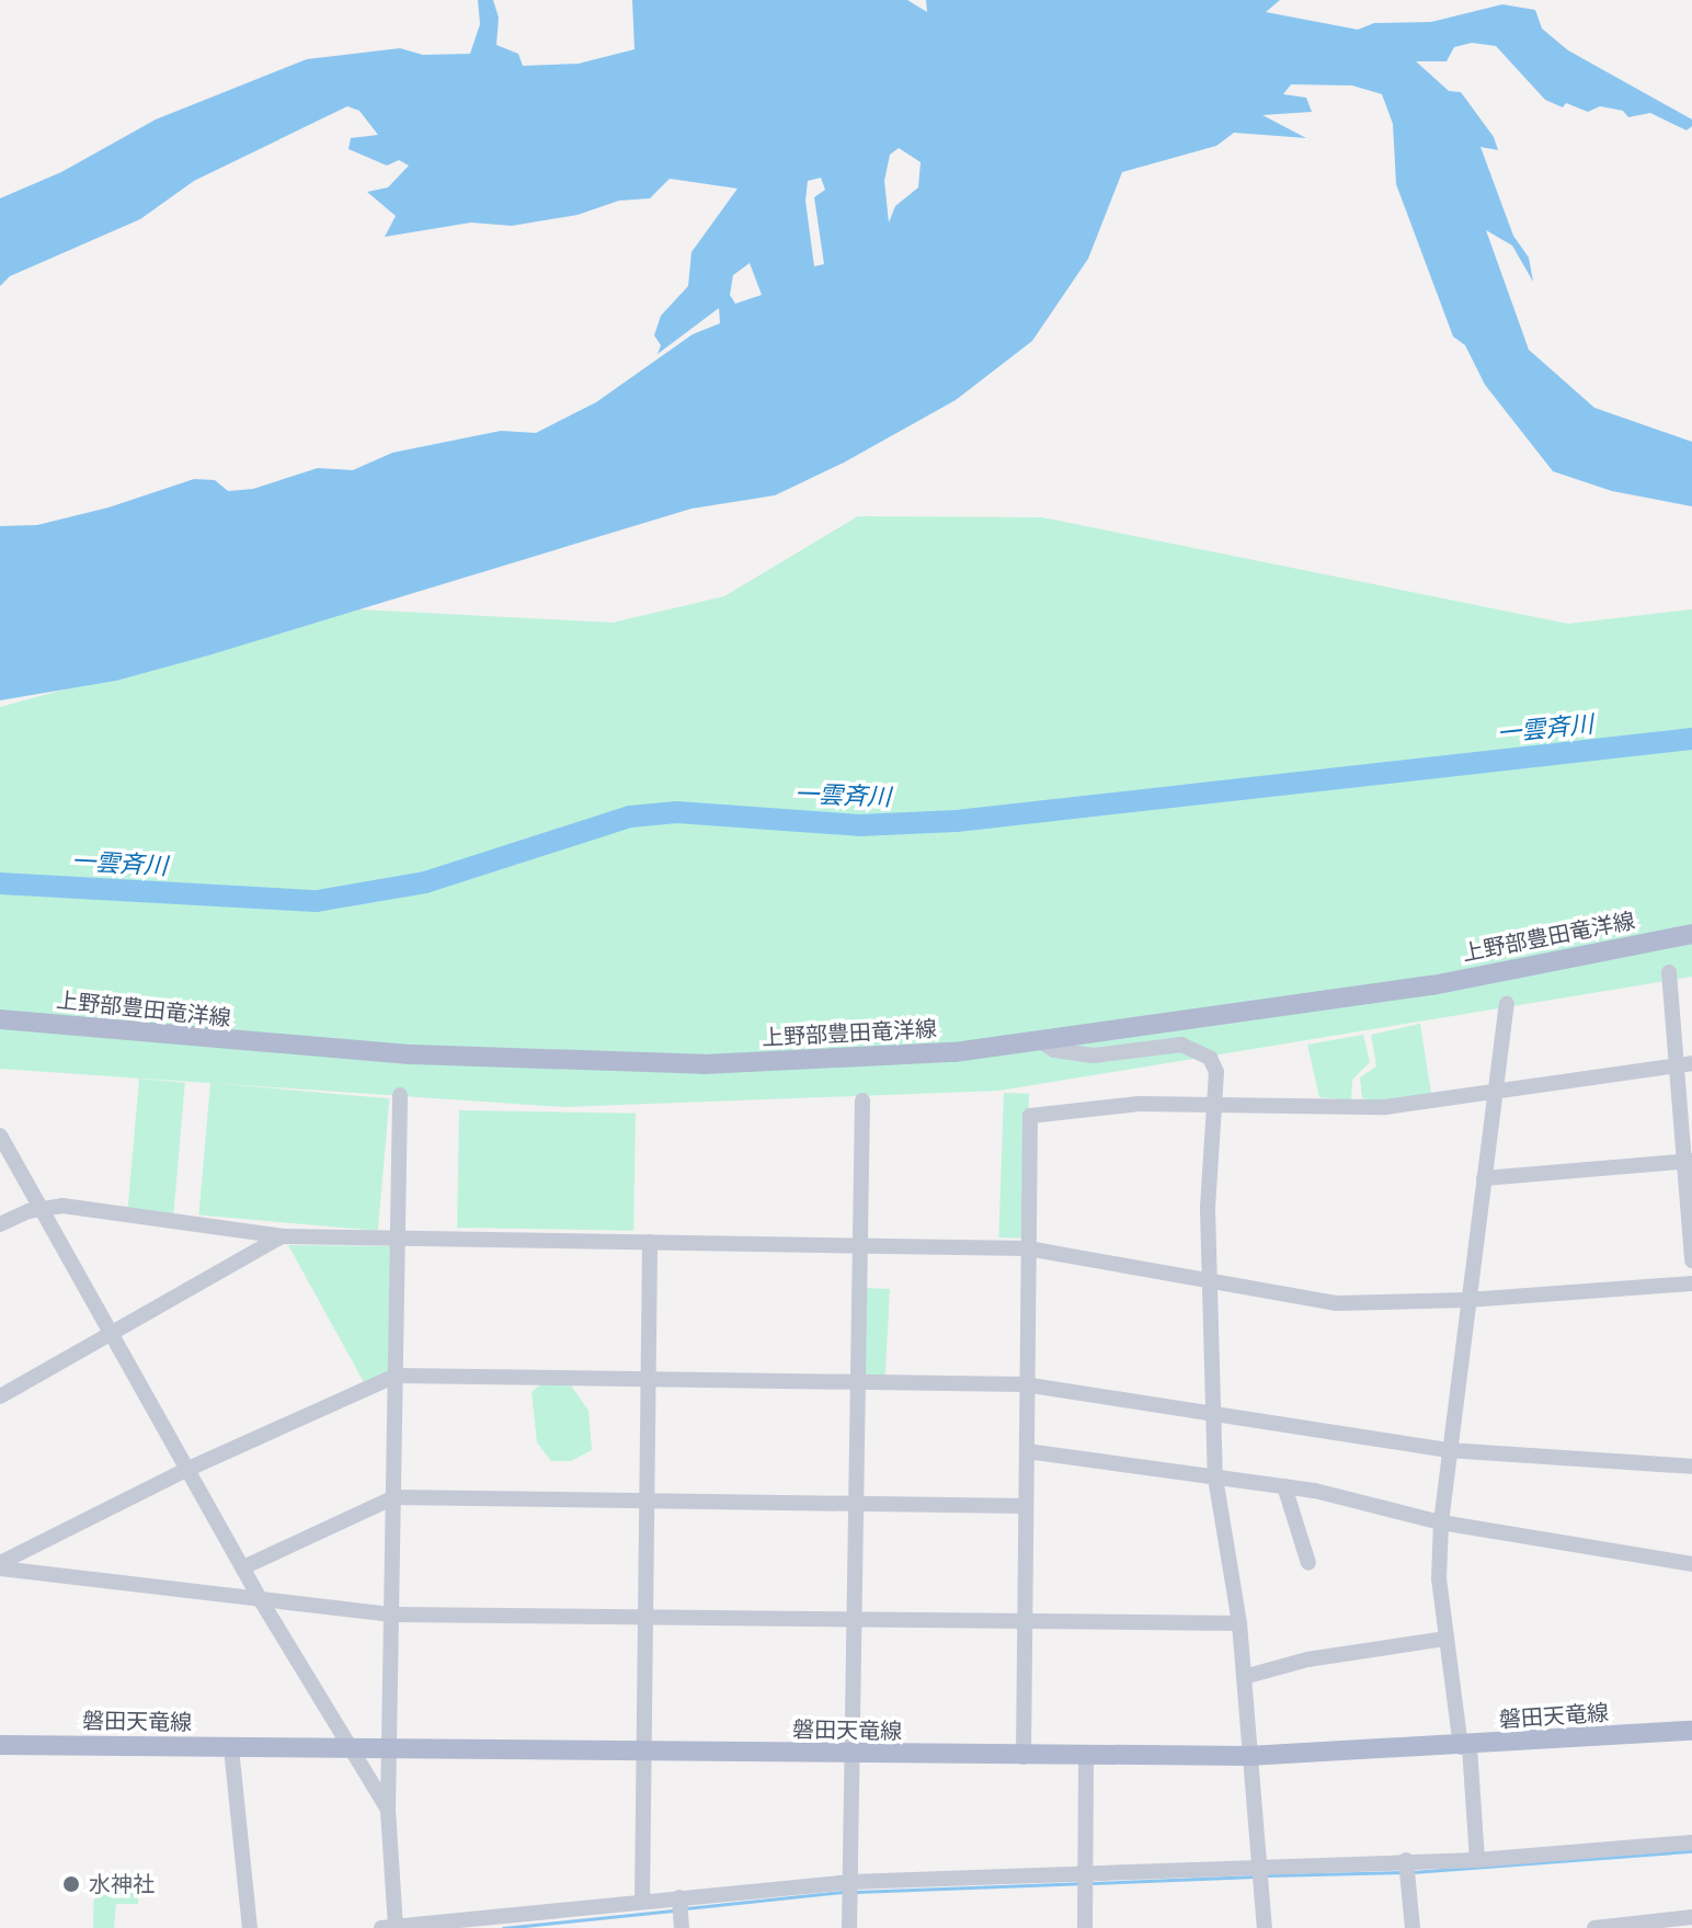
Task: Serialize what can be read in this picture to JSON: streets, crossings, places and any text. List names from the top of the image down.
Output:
{
  "streets": {
    "main road": ["上野部豊田竜洋線", "磐田天竜線"]
  },
  "water": ["一雲斉川"],
  "places": ["水神社"]
}
